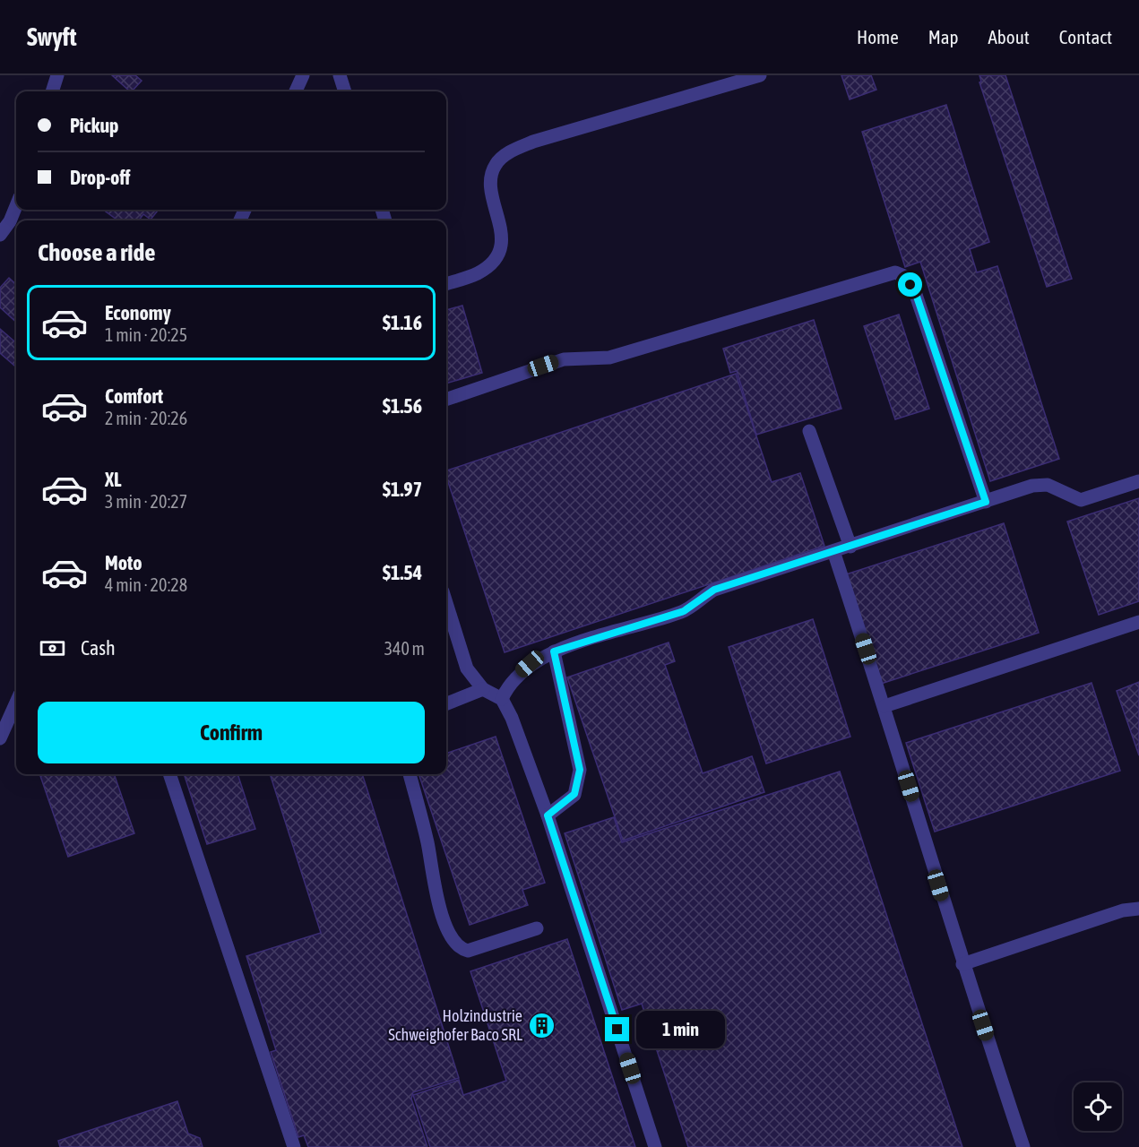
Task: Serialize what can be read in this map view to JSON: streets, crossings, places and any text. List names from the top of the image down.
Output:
{
  "places": {
    "building": ["Holzindustrie Schweighofer Baco SRL"]
  },
  "page": {
    "header": "Swyft",
    "nav": [
      "Home",
      "Map",
      "About",
      "Contact"
    ],
    "banner": ["Pickup", "Drop-off"],
    "heading": "Choose a ride",
    "list": [
      {
        "name": "Economy",
        "note": "1 min · 20:25",
        "value": "$1.16"
      },
      {
        "name": "Comfort",
        "note": "2 min · 20:26",
        "value": "$1.56"
      },
      {
        "name": "XL",
        "note": "3 min · 20:27",
        "value": "$1.97"
      },
      {
        "name": "Moto",
        "note": "4 min · 20:28",
        "value": "$1.54"
      }
    ],
    "pay": ["Cash", "340 m"],
    "buttons": "Confirm",
    "bubble": "1 min"
  }
}
